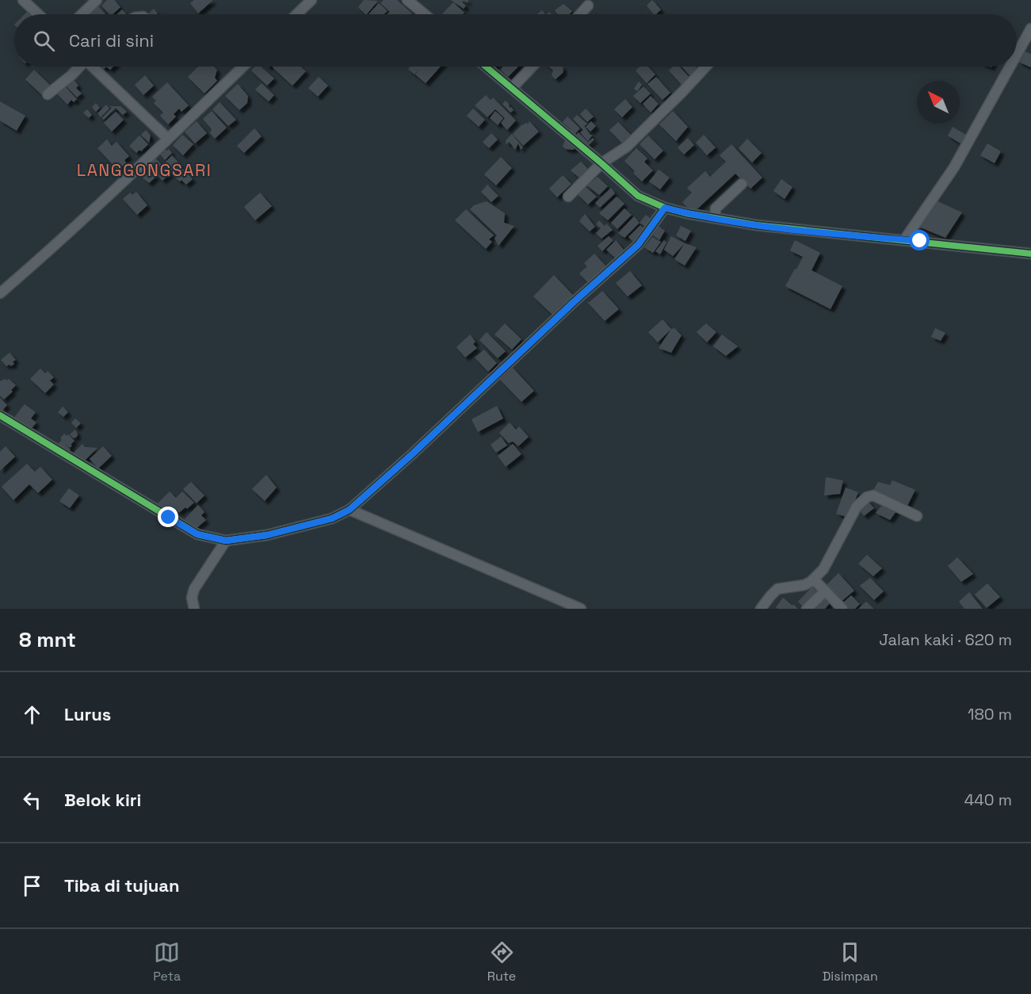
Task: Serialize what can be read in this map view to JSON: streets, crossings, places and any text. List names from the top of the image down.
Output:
{
  "districts": ["LANGGONGSARI"],
  "north": "top left",
  "page": {
    "search": "Cari di sini",
    "heading": ["8 mnt", "Jalan kaki · 620 m"],
    "list": [
      ["Lurus", "180 m"],
      ["Belok kiri", "440 m"],
      "Tiba di tujuan"
    ],
    "nav": ["Peta", "Rute", "Disimpan"]
  }
}
